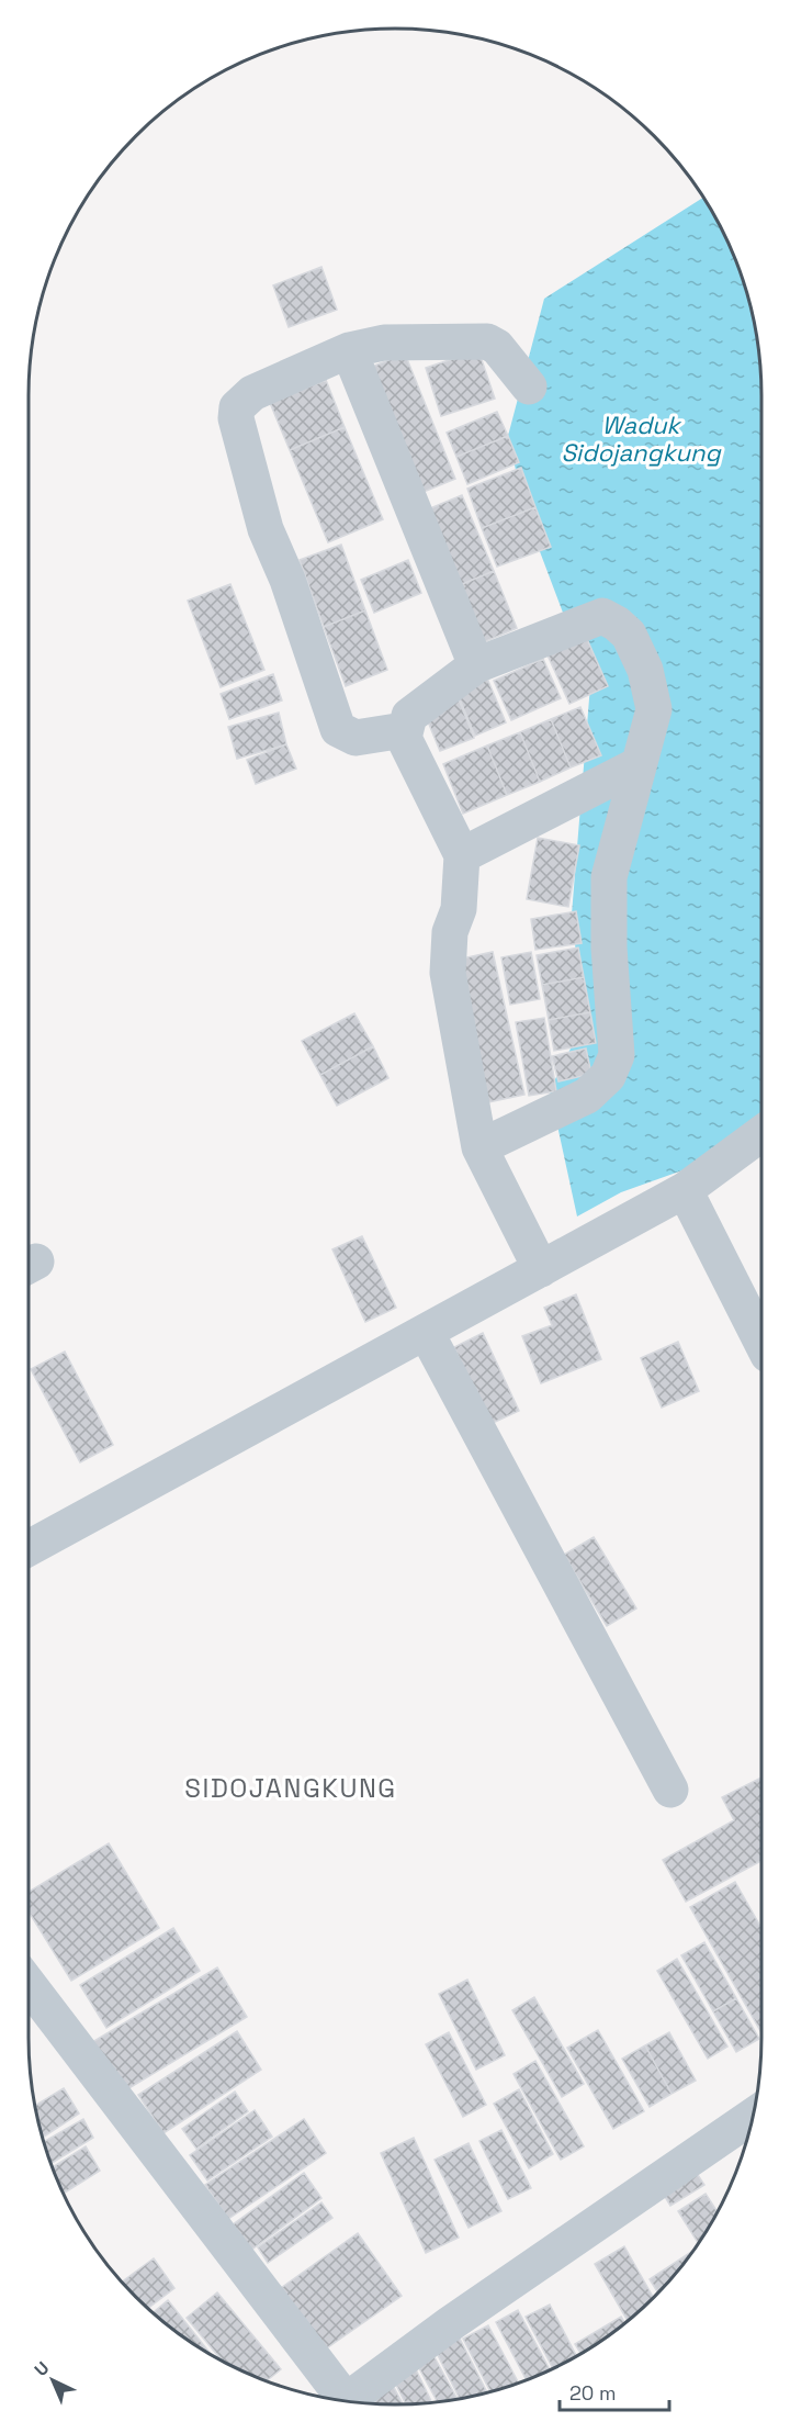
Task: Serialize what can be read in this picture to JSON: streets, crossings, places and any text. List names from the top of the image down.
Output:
{
  "districts": ["SIDOJANGKUNG"],
  "water": ["Waduk Sidojangkung"],
  "scale_bar": "20 m",
  "north": "top left"
}
